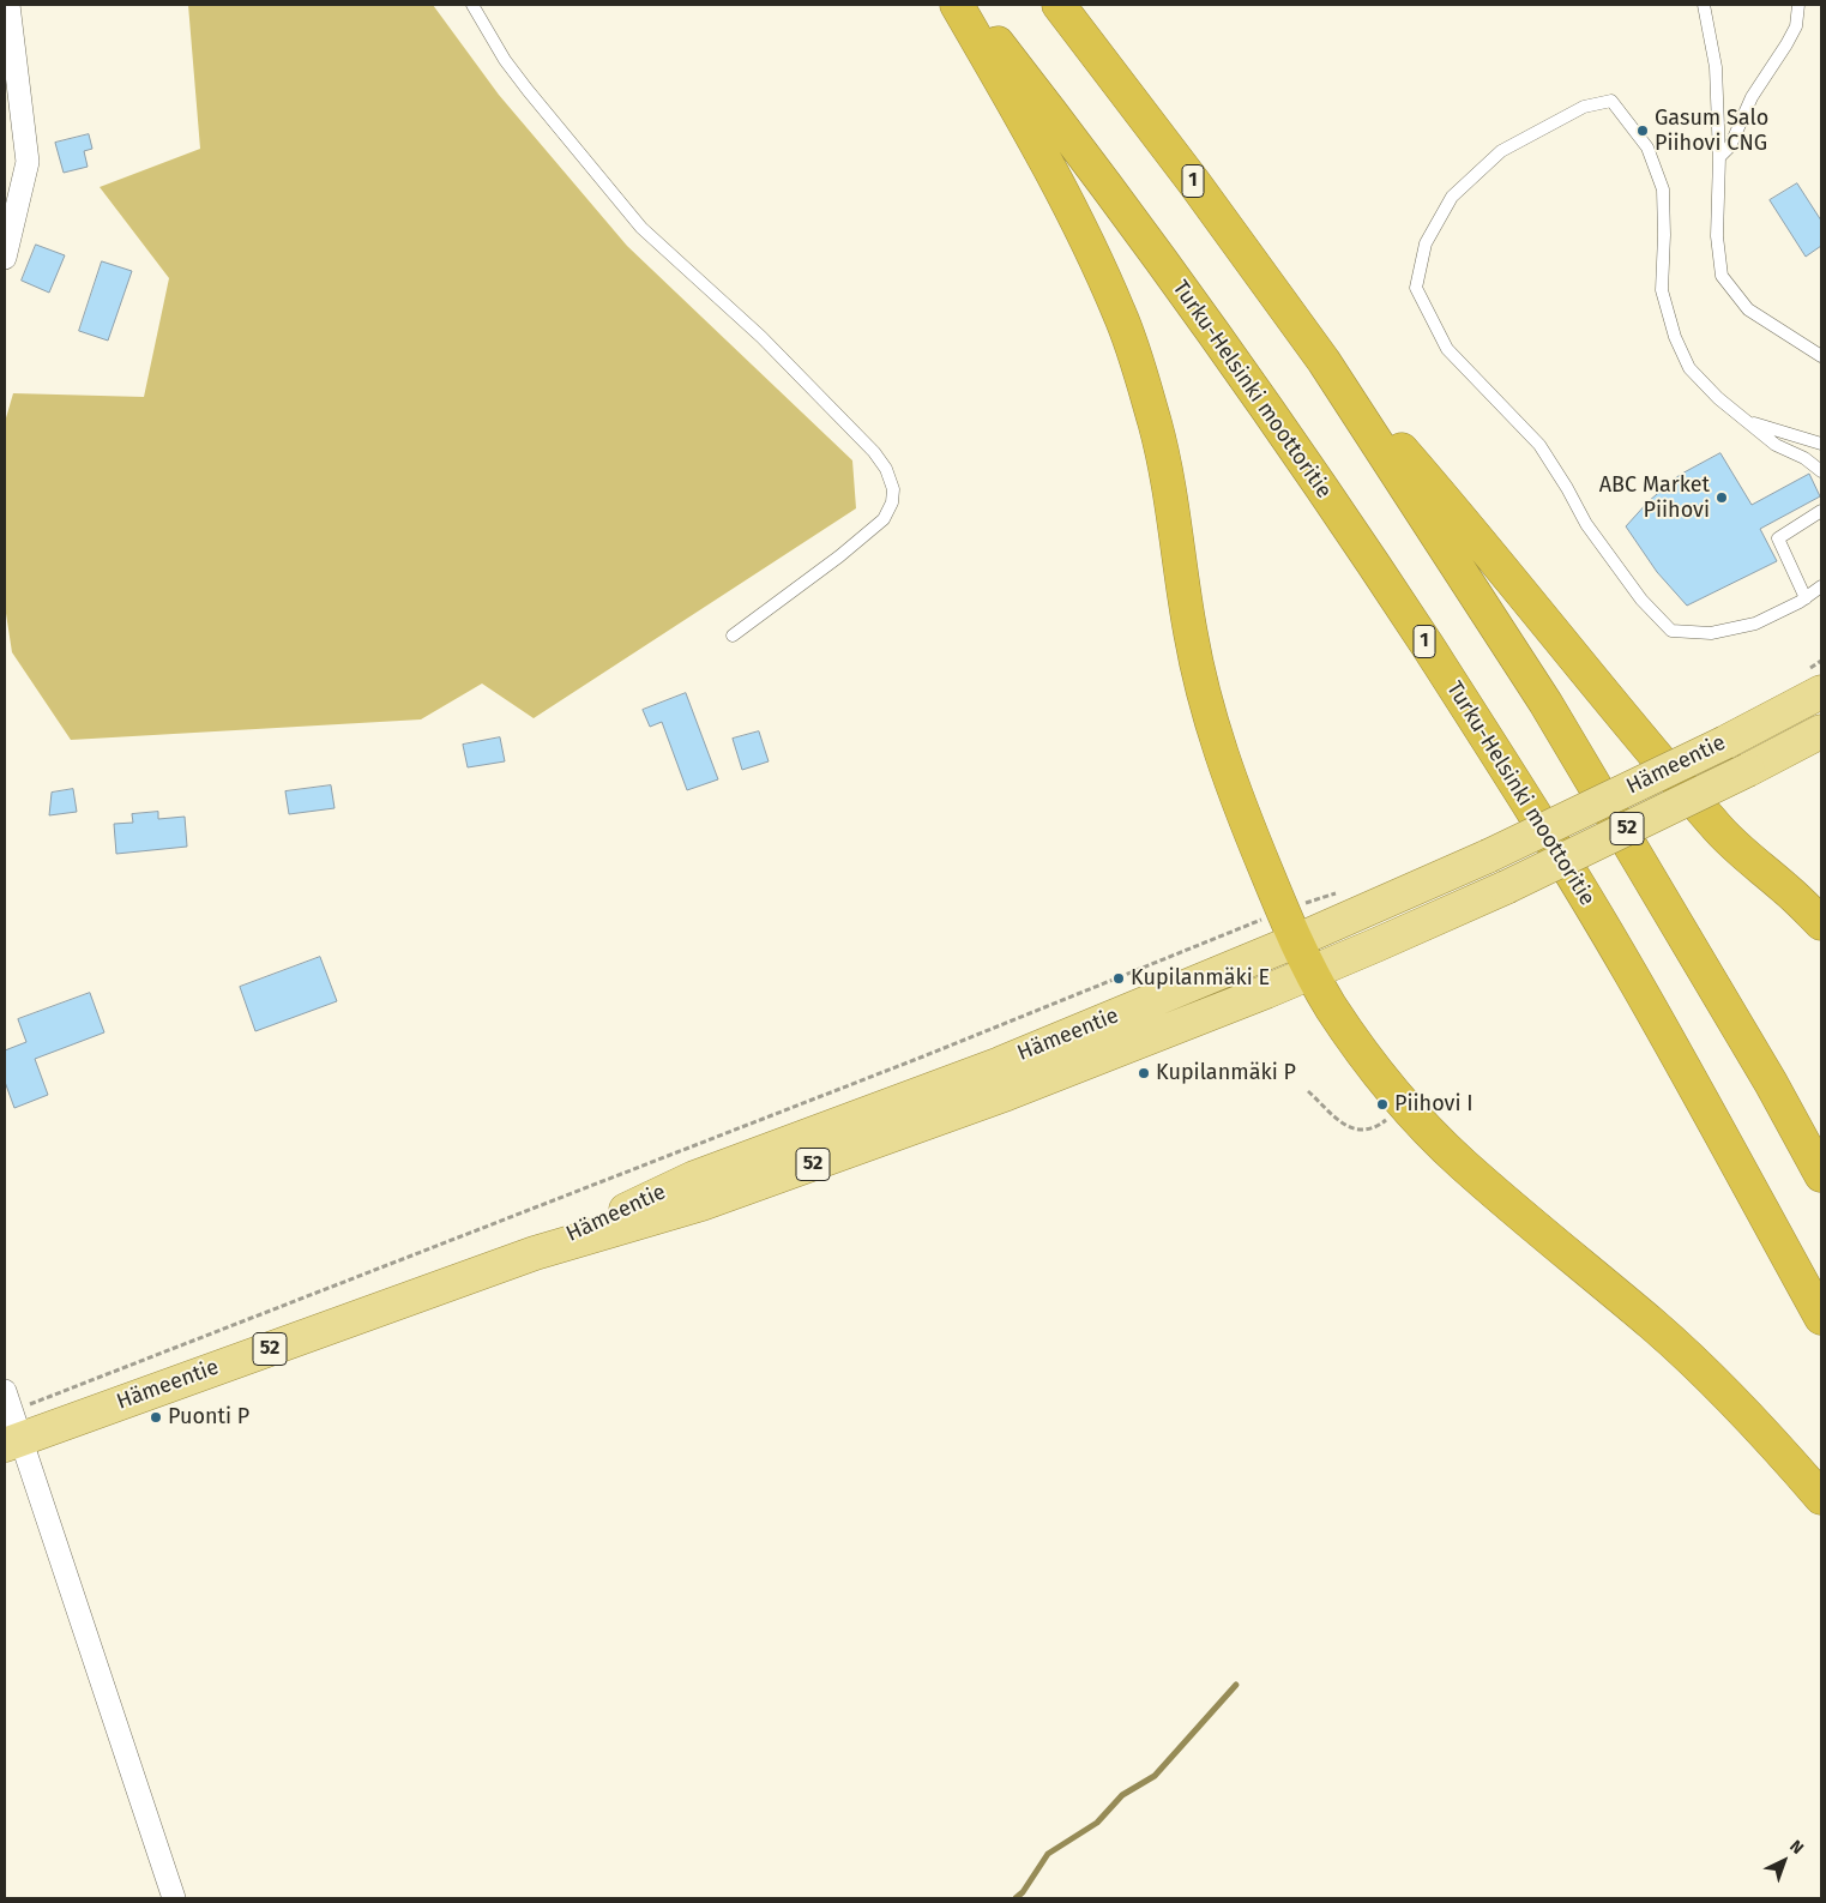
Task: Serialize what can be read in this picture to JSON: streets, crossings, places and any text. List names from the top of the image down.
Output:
{
  "streets": {
    "highway": ["1", "Turku-Helsinki moottoritie"],
    "main road": ["Hämeentie", "52"]
  },
  "places": [
    "Gasum Salo Piihovi CNG",
    "ABC Market Piihovi",
    "Kupilanmäki E",
    "Kupilanmäki P",
    "Piihovi I",
    "Puonti P"
  ],
  "north": "top right"
}
